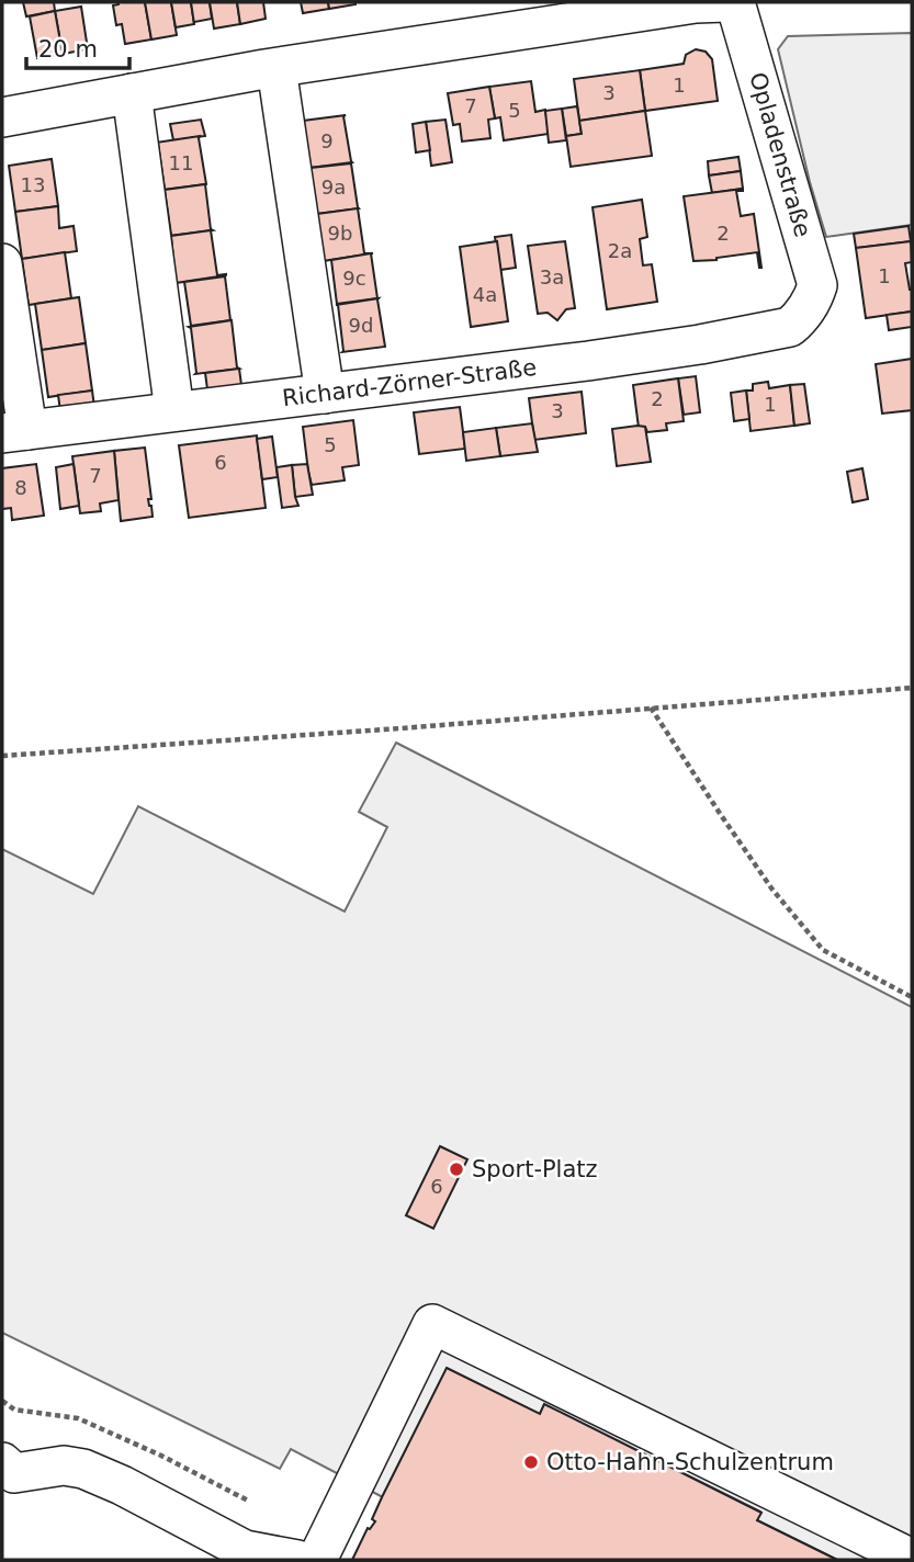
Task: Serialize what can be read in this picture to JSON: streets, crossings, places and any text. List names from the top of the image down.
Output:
{
  "streets": {
    "street": ["Opladenstraße", "Richard-Zörner-Straße"]
  },
  "crossings": [
    ["Opladenstraße", "Richard-Zörner-Straße"]
  ],
  "places": ["Sport-Platz", "Otto-Hahn-Schulzentrum"],
  "house_numbers": [
    "1",
    "3",
    "7",
    "5",
    "9",
    "11",
    "13",
    "9a",
    "9b",
    "2",
    "2a",
    "1",
    "3a",
    "9c",
    "4a",
    "9d",
    "2",
    "1",
    "3",
    "5",
    "6",
    "7",
    "8",
    "6"
  ],
  "scale_bar": "20 m"
}
